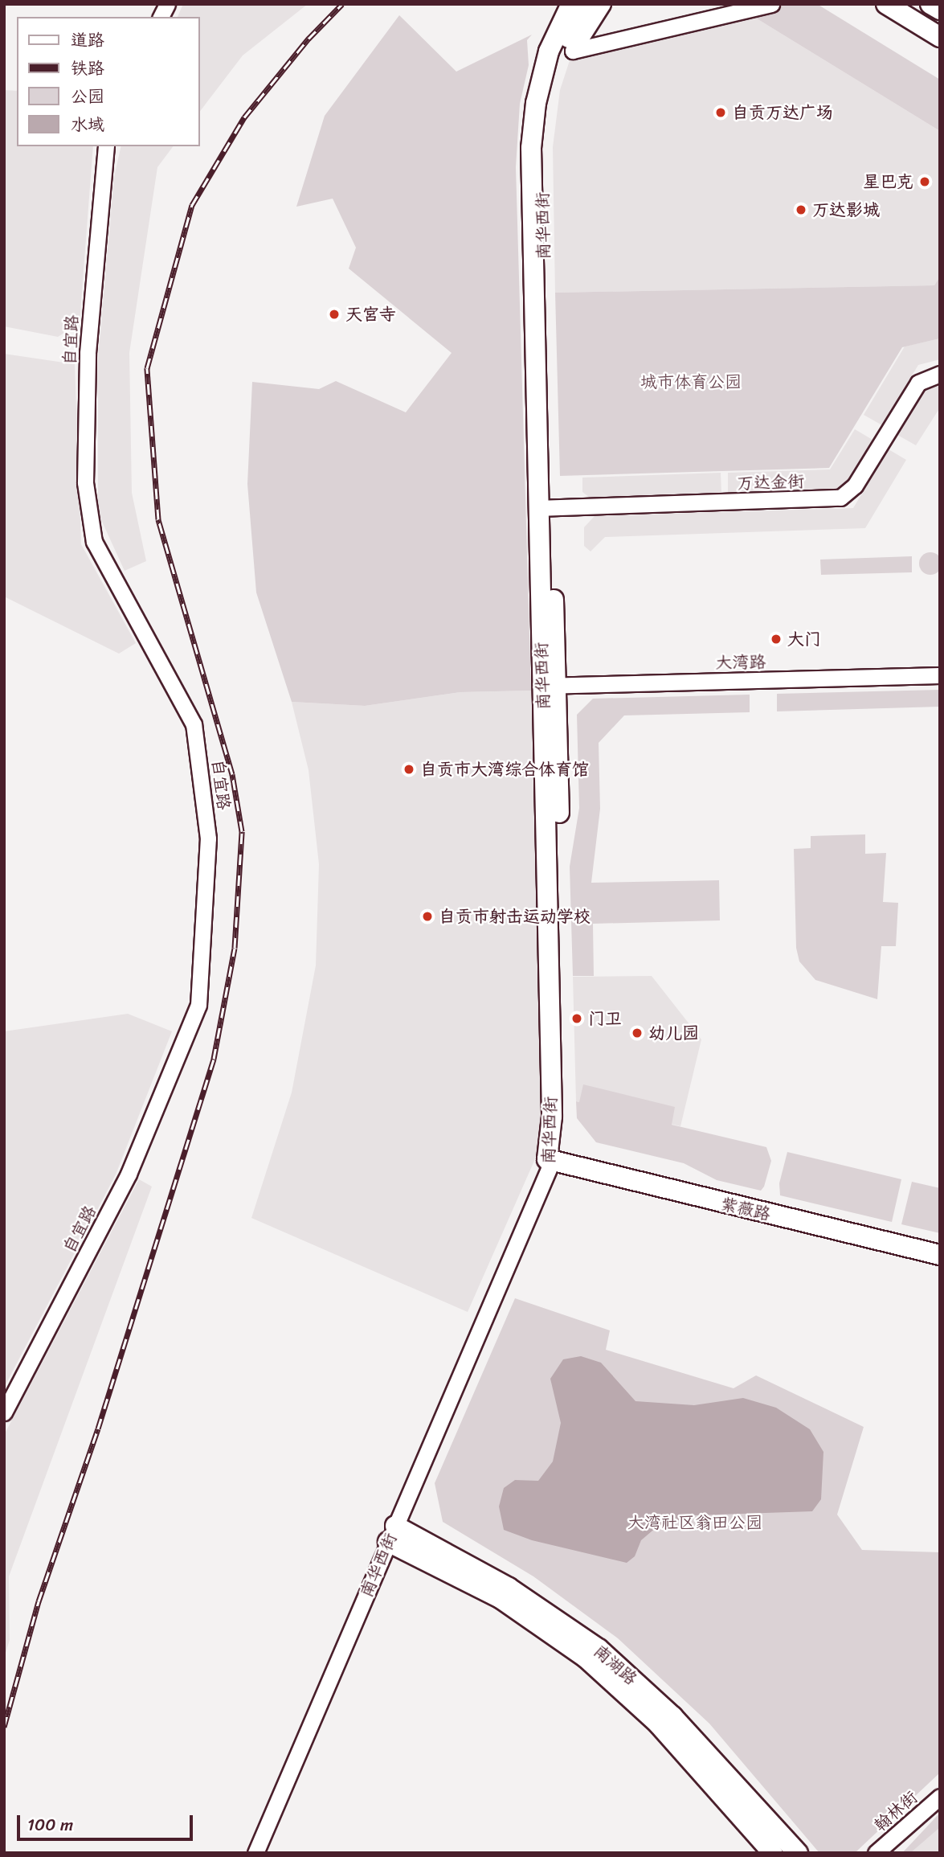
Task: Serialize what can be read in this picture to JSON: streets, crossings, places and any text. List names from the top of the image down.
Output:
{
  "streets": {
    "main road": ["南华西街", "紫薇路", "南湖路"],
    "street": [
      "自宜路",
      "万达金街",
      "大湾路",
      "翰林街"
    ]
  },
  "crossings": [
    ["南华西街", "万达金街"],
    ["南华西街", "大湾路"],
    ["南华西街", "紫薇路"],
    ["南华西街", "南湖路"]
  ],
  "parks": ["城市体育公园", "大湾社区翁田公园"],
  "places": [
    "自贡万达广场",
    "星巴克",
    "万达影城",
    "天宫寺",
    "大门",
    "自贡市大湾综合体育馆",
    "自贡市射击运动学校",
    "门卫",
    "幼儿园"
  ],
  "legend": [
    "道路",
    "铁路",
    "公园",
    "水域"
  ],
  "scale_bar": "100 m"
}
